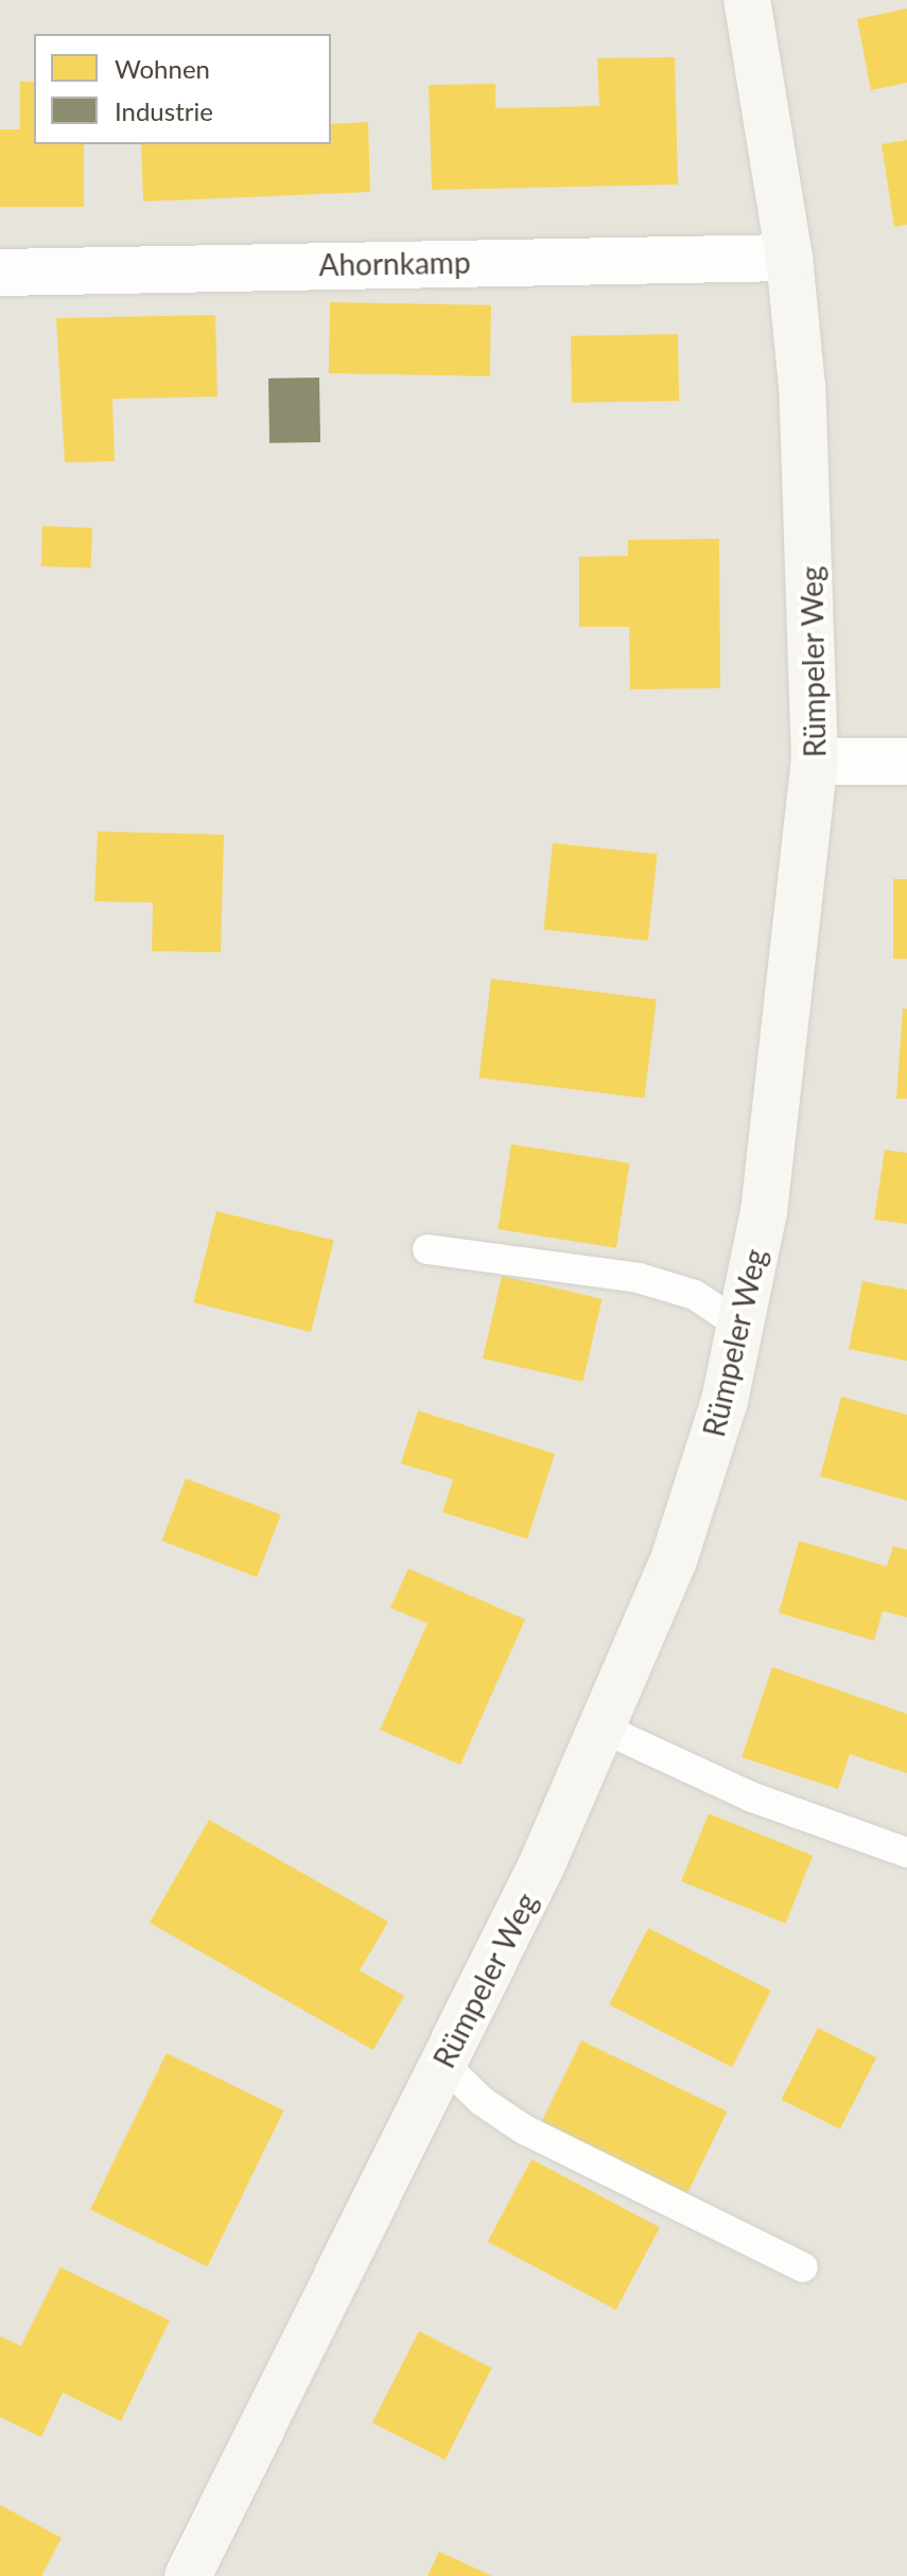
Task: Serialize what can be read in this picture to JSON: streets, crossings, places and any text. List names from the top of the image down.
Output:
{
  "streets": {
    "street": ["Ahornkamp", "Rümpeler Weg"]
  },
  "crossings": [
    ["Ahornkamp", "Rümpeler Weg"]
  ],
  "legend": ["Wohnen", "Industrie"]
}
